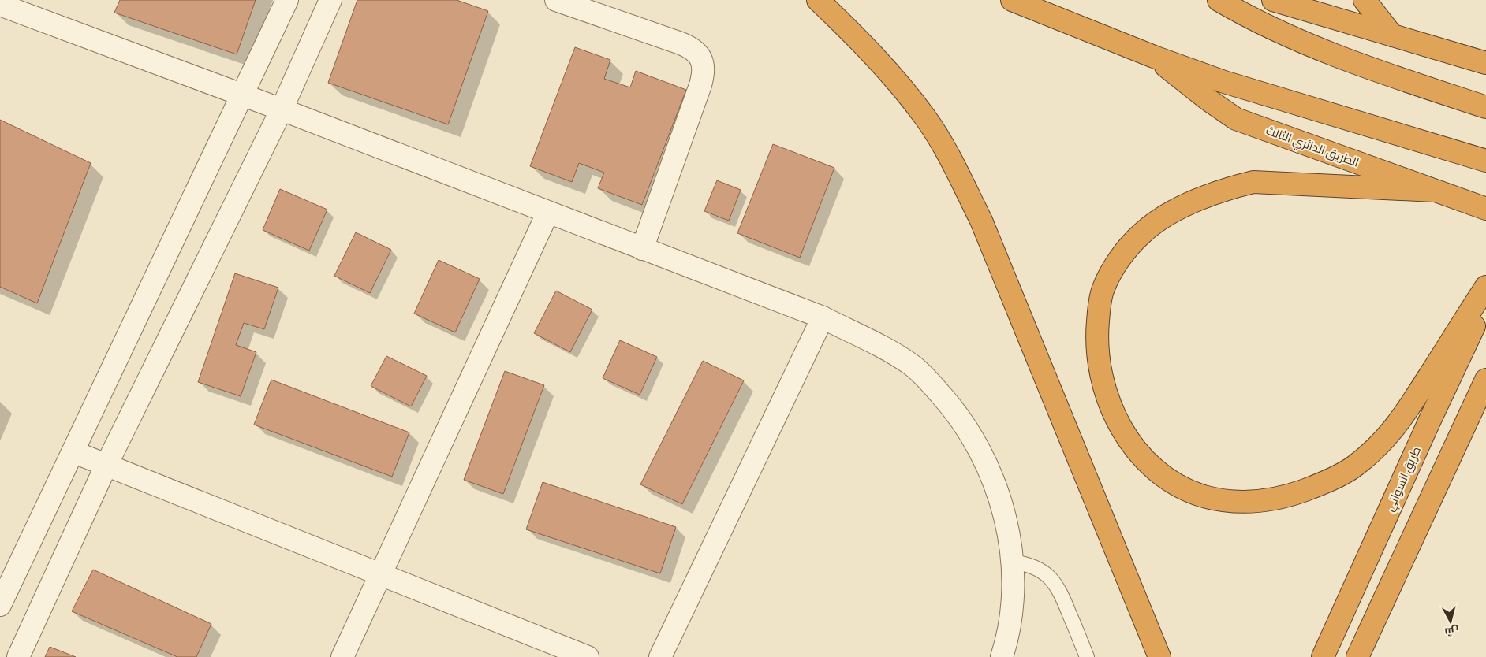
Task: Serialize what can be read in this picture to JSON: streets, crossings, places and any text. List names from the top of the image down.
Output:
{
  "streets": {
    "highway": ["الطريق الدائري الثالث", "طريق السواني"]
  },
  "north": "bottom"
}
